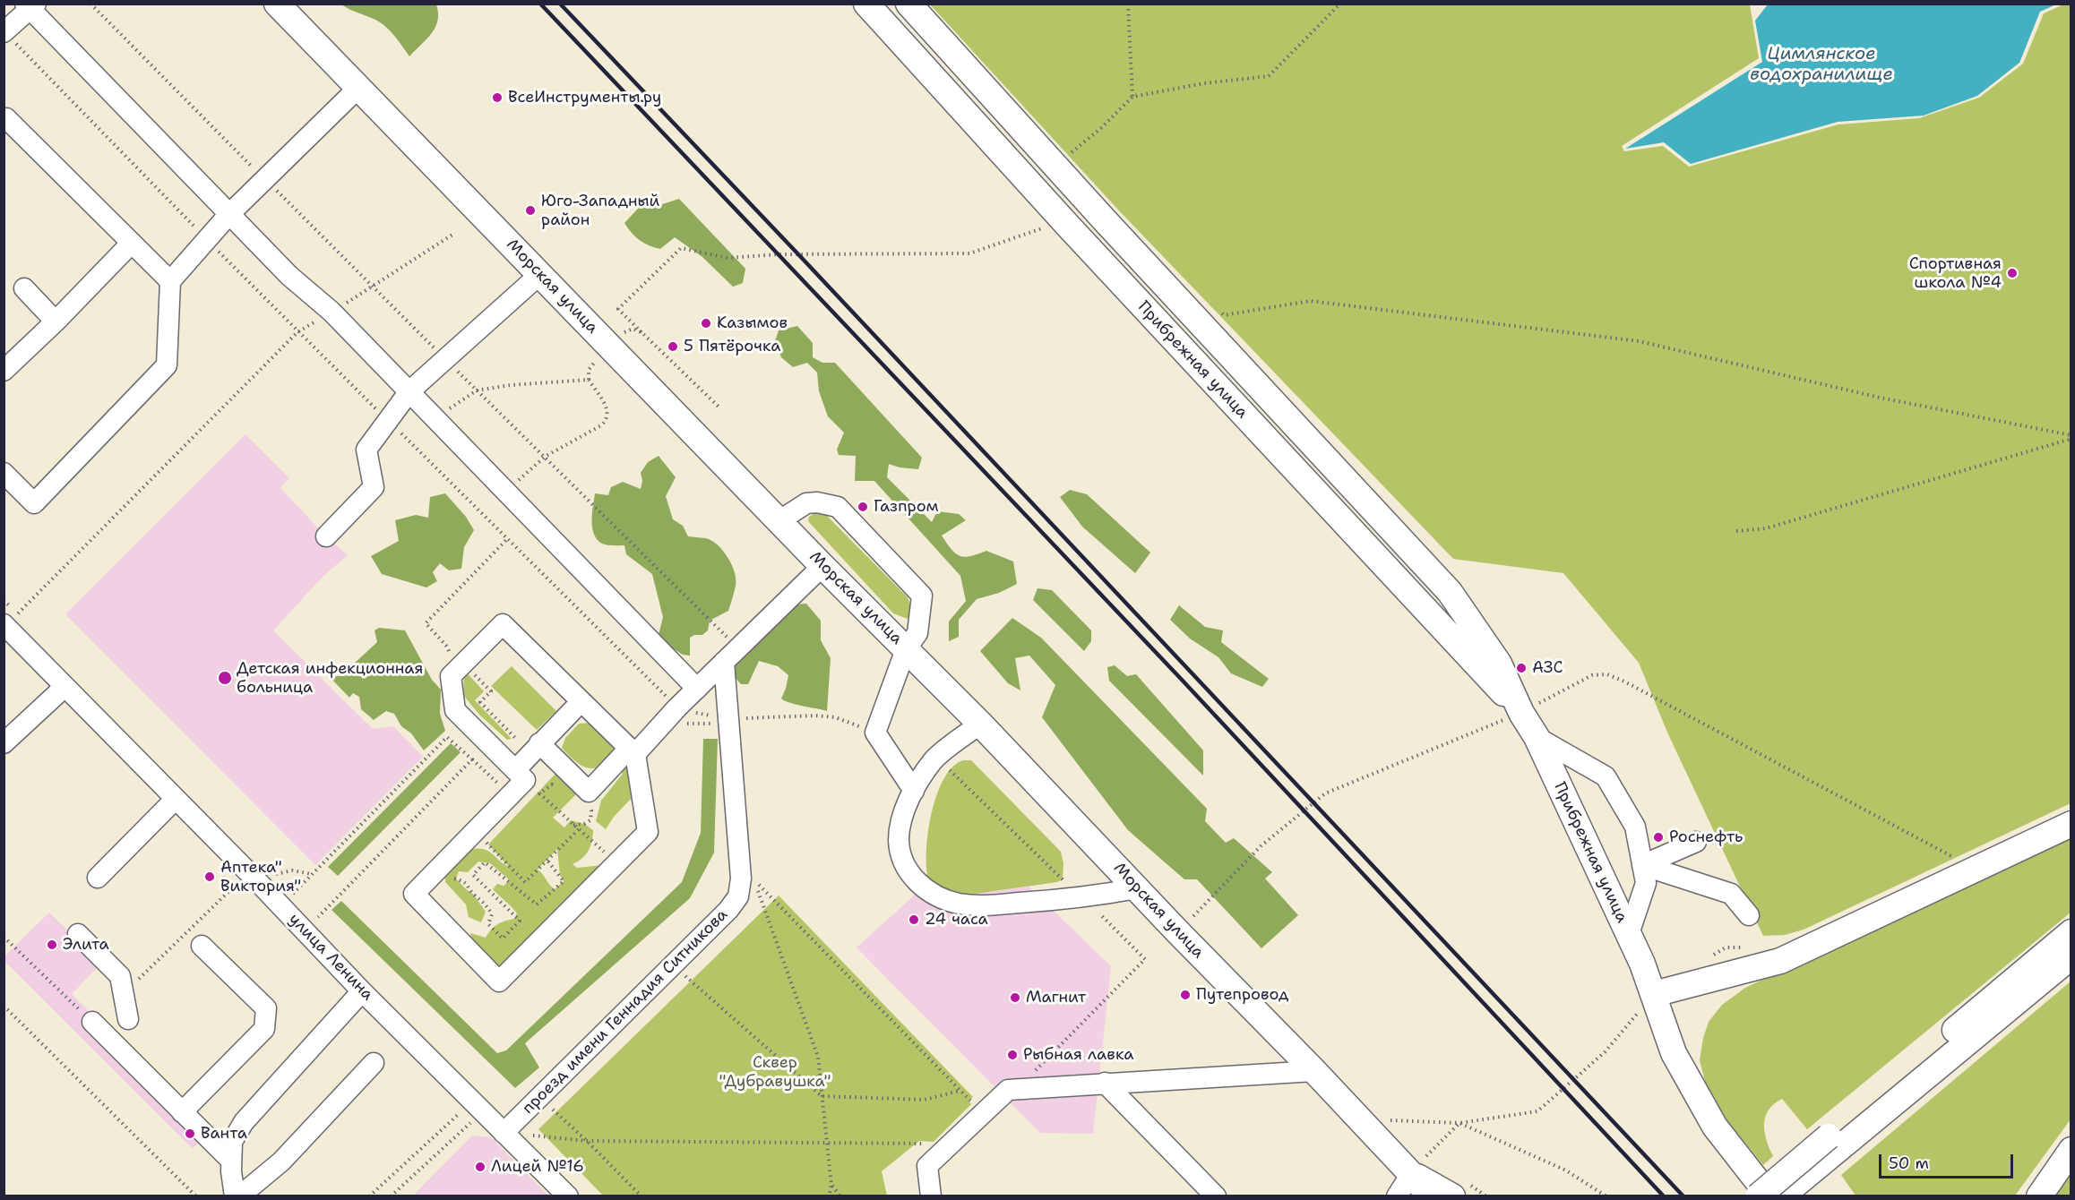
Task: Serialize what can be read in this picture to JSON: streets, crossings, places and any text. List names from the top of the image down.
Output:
{
  "streets": {
    "main road": ["Морская улица", "Прибрежная улица"],
    "street": ["улица Ленина", "проезд имени Геннадия Ситникова"]
  },
  "crossings": [
    ["улица Ленина", "проезд имени Геннадия Ситникова"]
  ],
  "water": ["Цимлянское водохранилище"],
  "parks": ["Сквер \"Дубравушка\""],
  "places": [
    "ВсеИнструменты.ру",
    "Юго-Западный район",
    "Спортивная школа №4",
    "Казымов",
    "5 Пятёрочка",
    "Газпром",
    "АЗС",
    "Детская инфекционная больница",
    "Роснефть",
    "Аптека\" Виктория\"",
    "24 часа",
    "Элита",
    "Путепровод",
    "Магнит",
    "Рыбная лавка",
    "Ванта",
    "Лицей №16"
  ],
  "scale_bar": "50 m"
}
